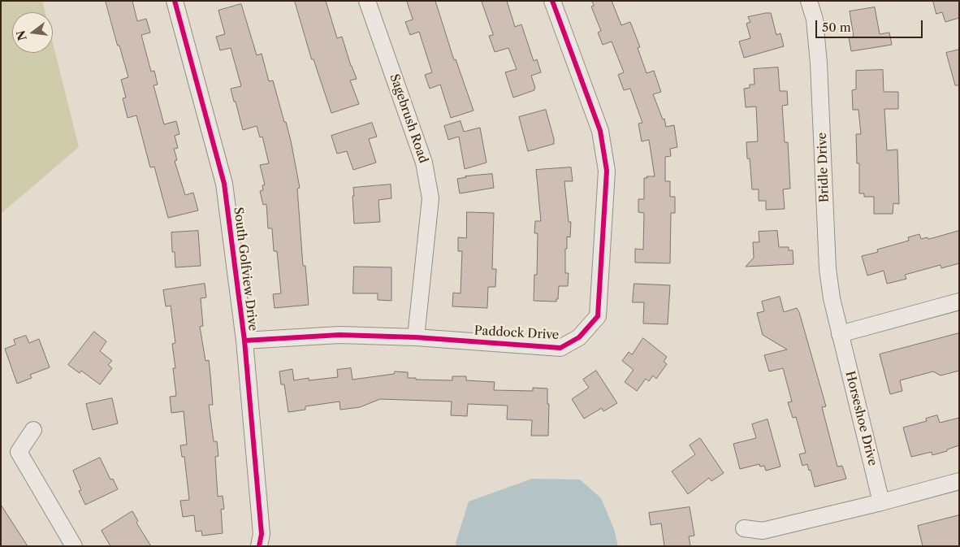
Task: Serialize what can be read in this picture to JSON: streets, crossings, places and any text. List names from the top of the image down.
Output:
{
  "streets": {
    "street": [
      "Sagebrush Road",
      "Bridle Drive",
      "South Golfview Drive",
      "Paddock Drive",
      "Horseshoe Drive"
    ]
  },
  "crossings": [
    ["Sagebrush Road", "Paddock Drive"],
    ["Bridle Drive", "Horseshoe Drive"],
    ["South Golfview Drive", "Paddock Drive"]
  ],
  "scale_bar": "50 m",
  "north": "left"
}
